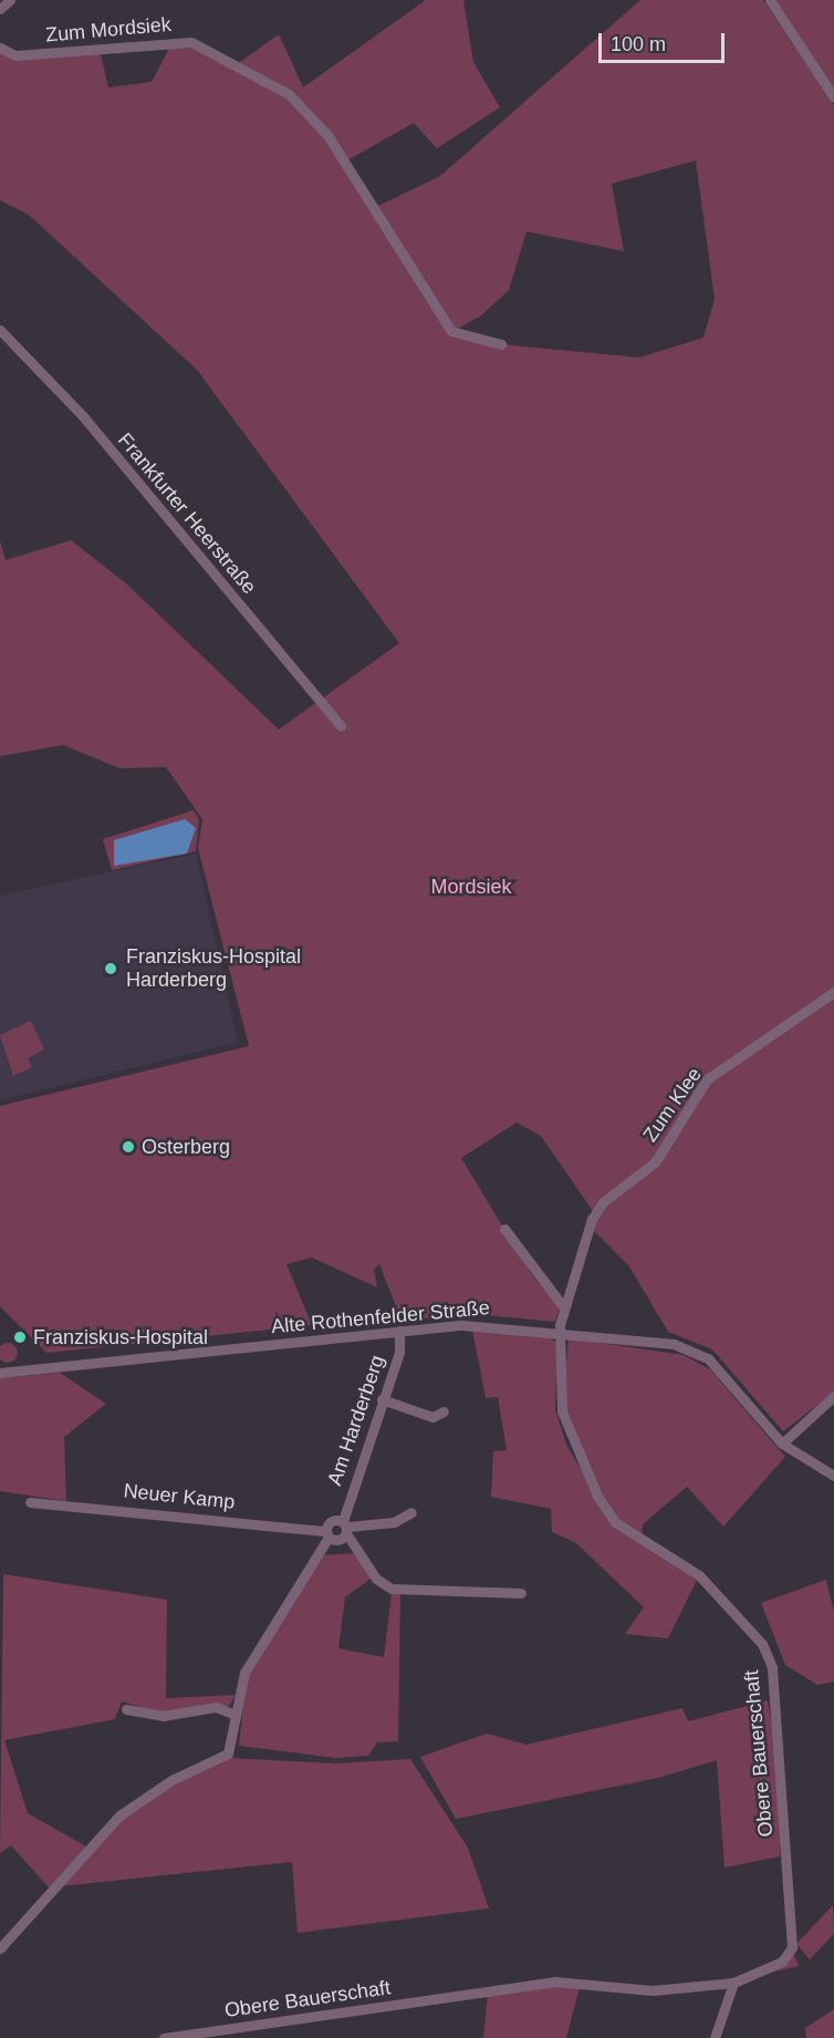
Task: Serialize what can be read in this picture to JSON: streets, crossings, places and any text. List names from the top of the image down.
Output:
{
  "streets": {
    "street": [
      "Zum Mordsiek",
      "Frankfurter Heerstraße",
      "Zum Klee",
      "Alte Rothenfelder Straße",
      "Am Harderberg",
      "Neuer Kamp",
      "Obere Bauerschaft"
    ]
  },
  "crossings": [
    ["Zum Klee", "Alte Rothenfelder Straße"],
    ["Zum Klee", "Obere Bauerschaft"],
    ["Alte Rothenfelder Straße", "Am Harderberg"],
    ["Alte Rothenfelder Straße", "Obere Bauerschaft"]
  ],
  "parks": ["Mordsiek"],
  "places": ["Franziskus-Hospital Harderberg", "Osterberg", "Franziskus-Hospital"],
  "scale_bar": "100 m"
}
